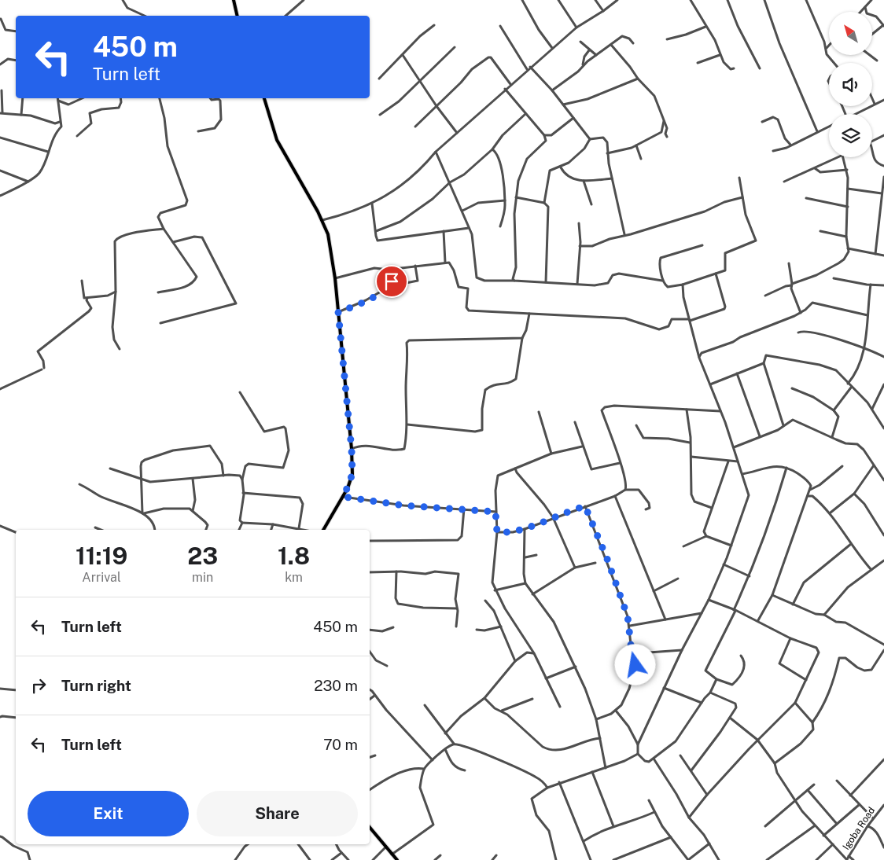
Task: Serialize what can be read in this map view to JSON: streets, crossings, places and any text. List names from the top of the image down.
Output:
{
  "streets": {
    "street": ["Igoba Road"]
  },
  "north": "top left",
  "page": {
    "turn": ["450 m", "Turn left"],
    "eta": [
      "11:19",
      "Arrival",
      "23",
      "min",
      "1.8",
      "km"
    ],
    "list": [
      {
        "name": "Turn left",
        "value": "450 m"
      },
      {
        "name": "Turn right",
        "value": "230 m"
      },
      {
        "name": "Turn left",
        "value": "70 m"
      }
    ],
    "buttons": ["Exit", "Share"]
  }
}
